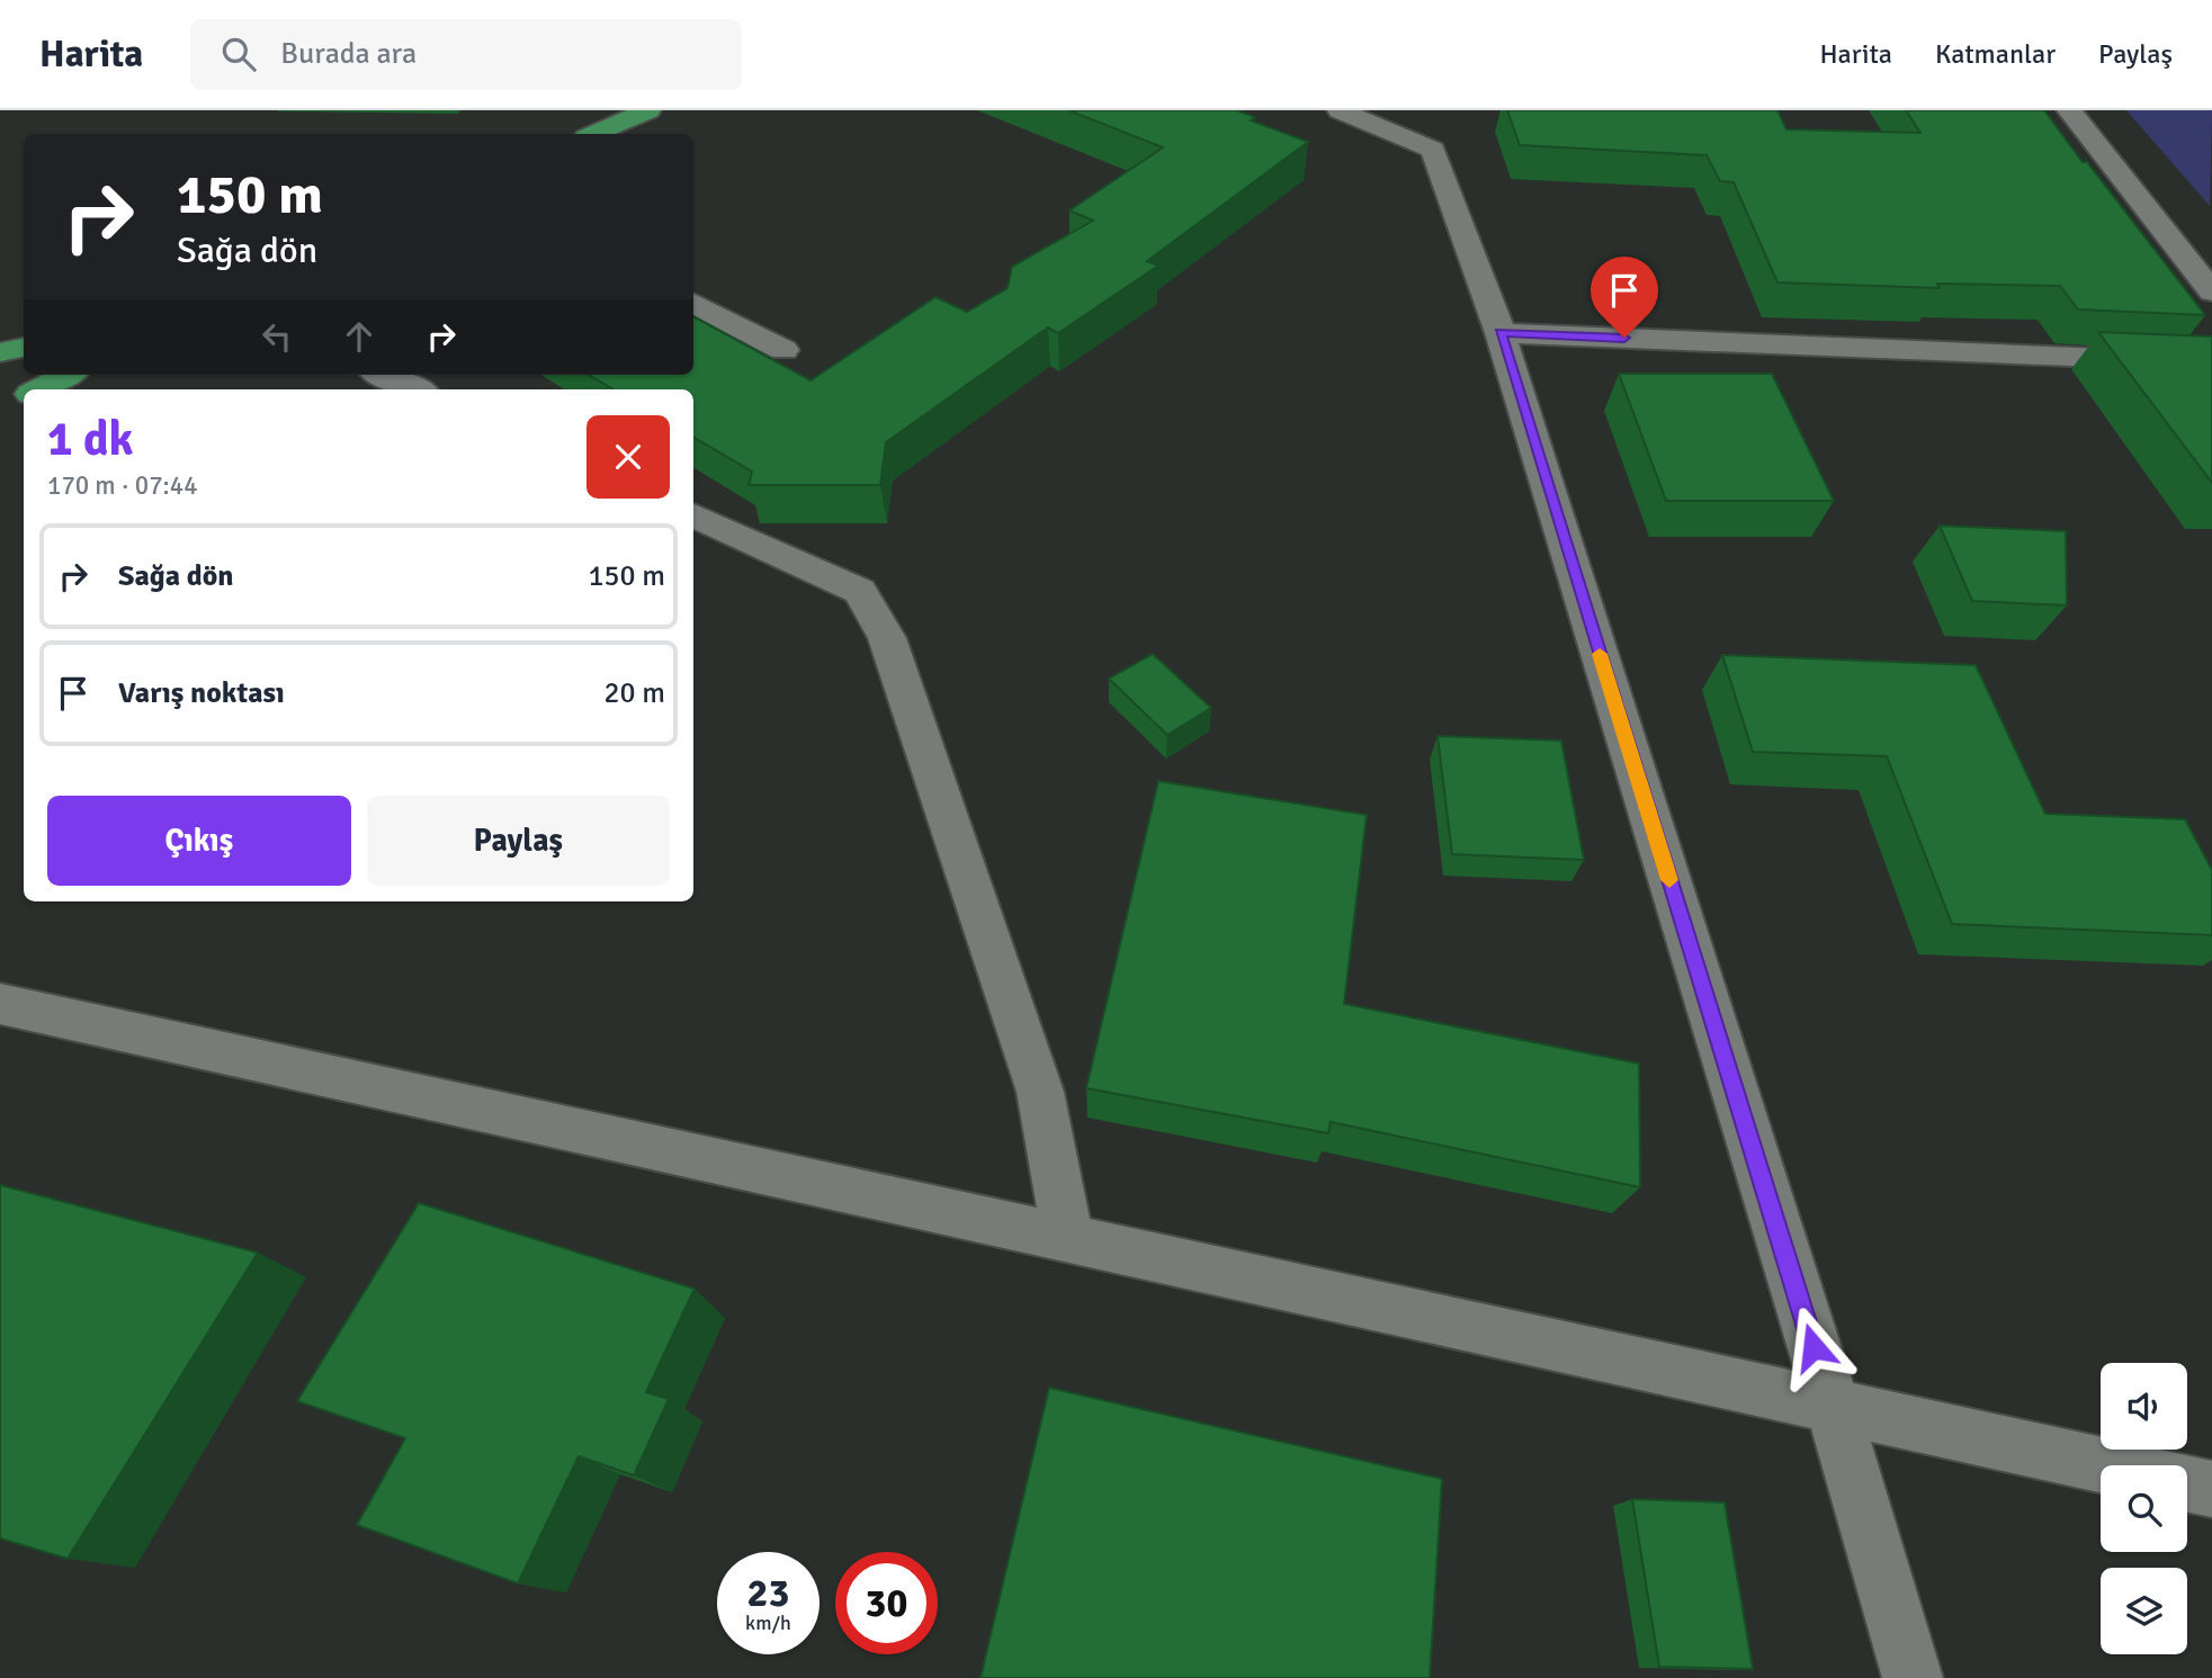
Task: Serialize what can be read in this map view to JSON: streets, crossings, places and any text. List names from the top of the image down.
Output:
{
  "page": {
    "header": "Harita",
    "search": "Burada ara",
    "nav": ["Harita", "Katmanlar", "Paylaş"],
    "turn": ["150 m", "Sağa dön"],
    "heading": ["1 dk", "170 m · 07:44"],
    "list": [
      {
        "name": "Sağa dön",
        "value": "150 m"
      },
      {
        "name": "Varış noktası",
        "value": "20 m"
      }
    ],
    "buttons": ["Çıkış", "Paylaş"],
    "speed": "23 km/h",
    "limit": "30"
  }
}
